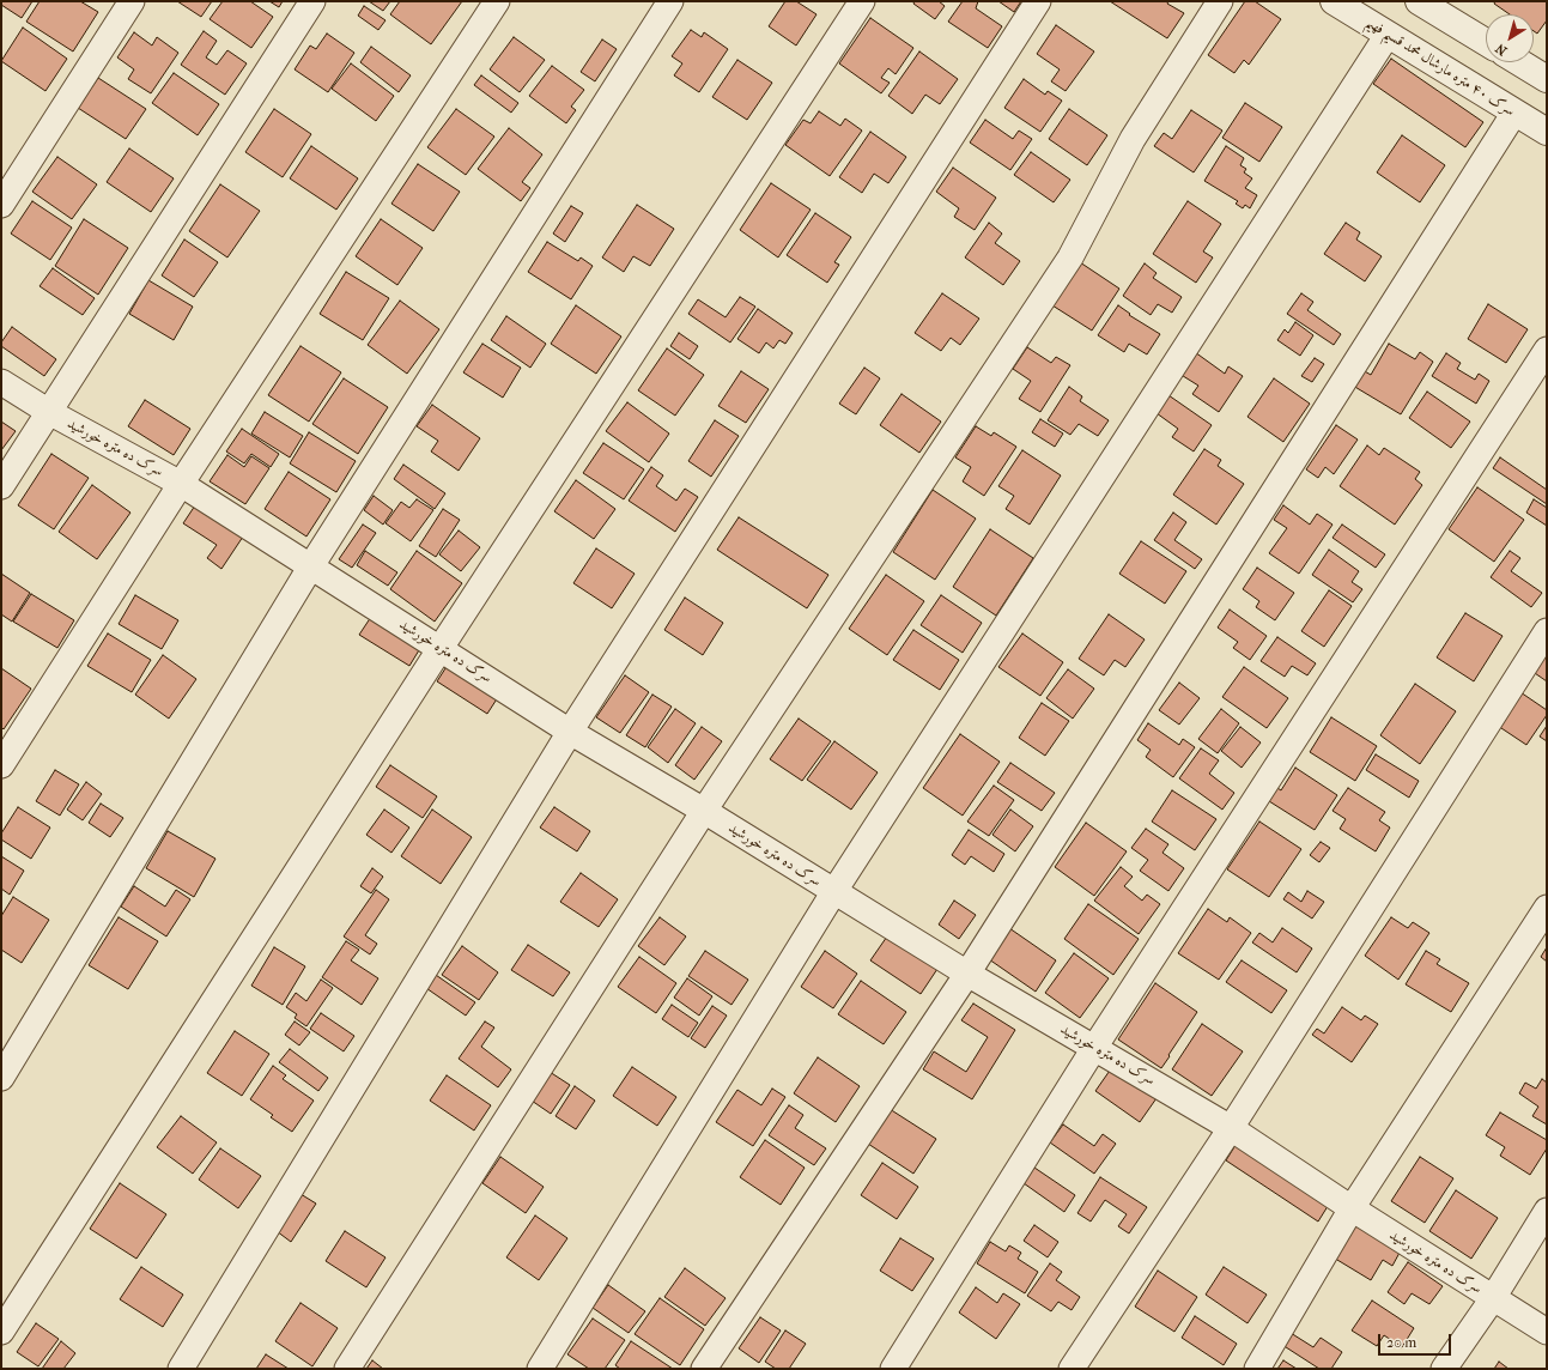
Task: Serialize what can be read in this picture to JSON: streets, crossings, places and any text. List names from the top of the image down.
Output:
{
  "streets": {
    "street": ["سرک ۴۰ متره مارشال محمد قسیم فهیم", "سرک ده متره خورشید"]
  },
  "scale_bar": "20 m",
  "north": "bottom left"
}
